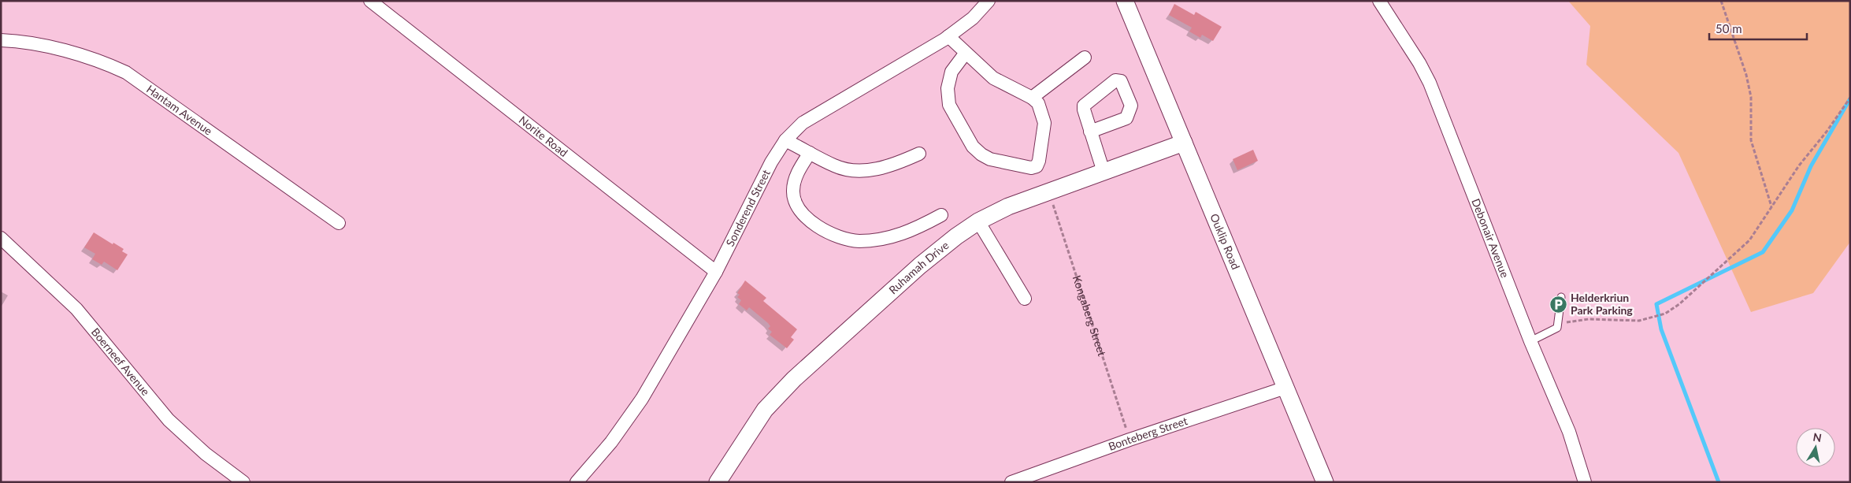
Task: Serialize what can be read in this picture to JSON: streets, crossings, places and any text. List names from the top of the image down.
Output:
{
  "streets": {
    "street": [
      "Hantam Avenue",
      "Norite Road",
      "Sonderend Street",
      "Debonair Avenue",
      "Ouklip Road",
      "Ruhamah Drive",
      "Boerneef Avenue",
      "Bonteberg Street"
    ],
    "path": ["Kongaberg Street"]
  },
  "crossings": [
    ["Norite Road", "Sonderend Street"],
    ["Ouklip Road", "Ruhamah Drive"],
    ["Ouklip Road", "Bonteberg Street"],
    ["Ruhamah Drive", "Kongaberg Street"],
    ["Kongaberg Street", "Bonteberg Street"]
  ],
  "places": {
    "parking": ["Helderkriun Park Parking"]
  },
  "scale_bar": "50 m",
  "north": "top"
}
